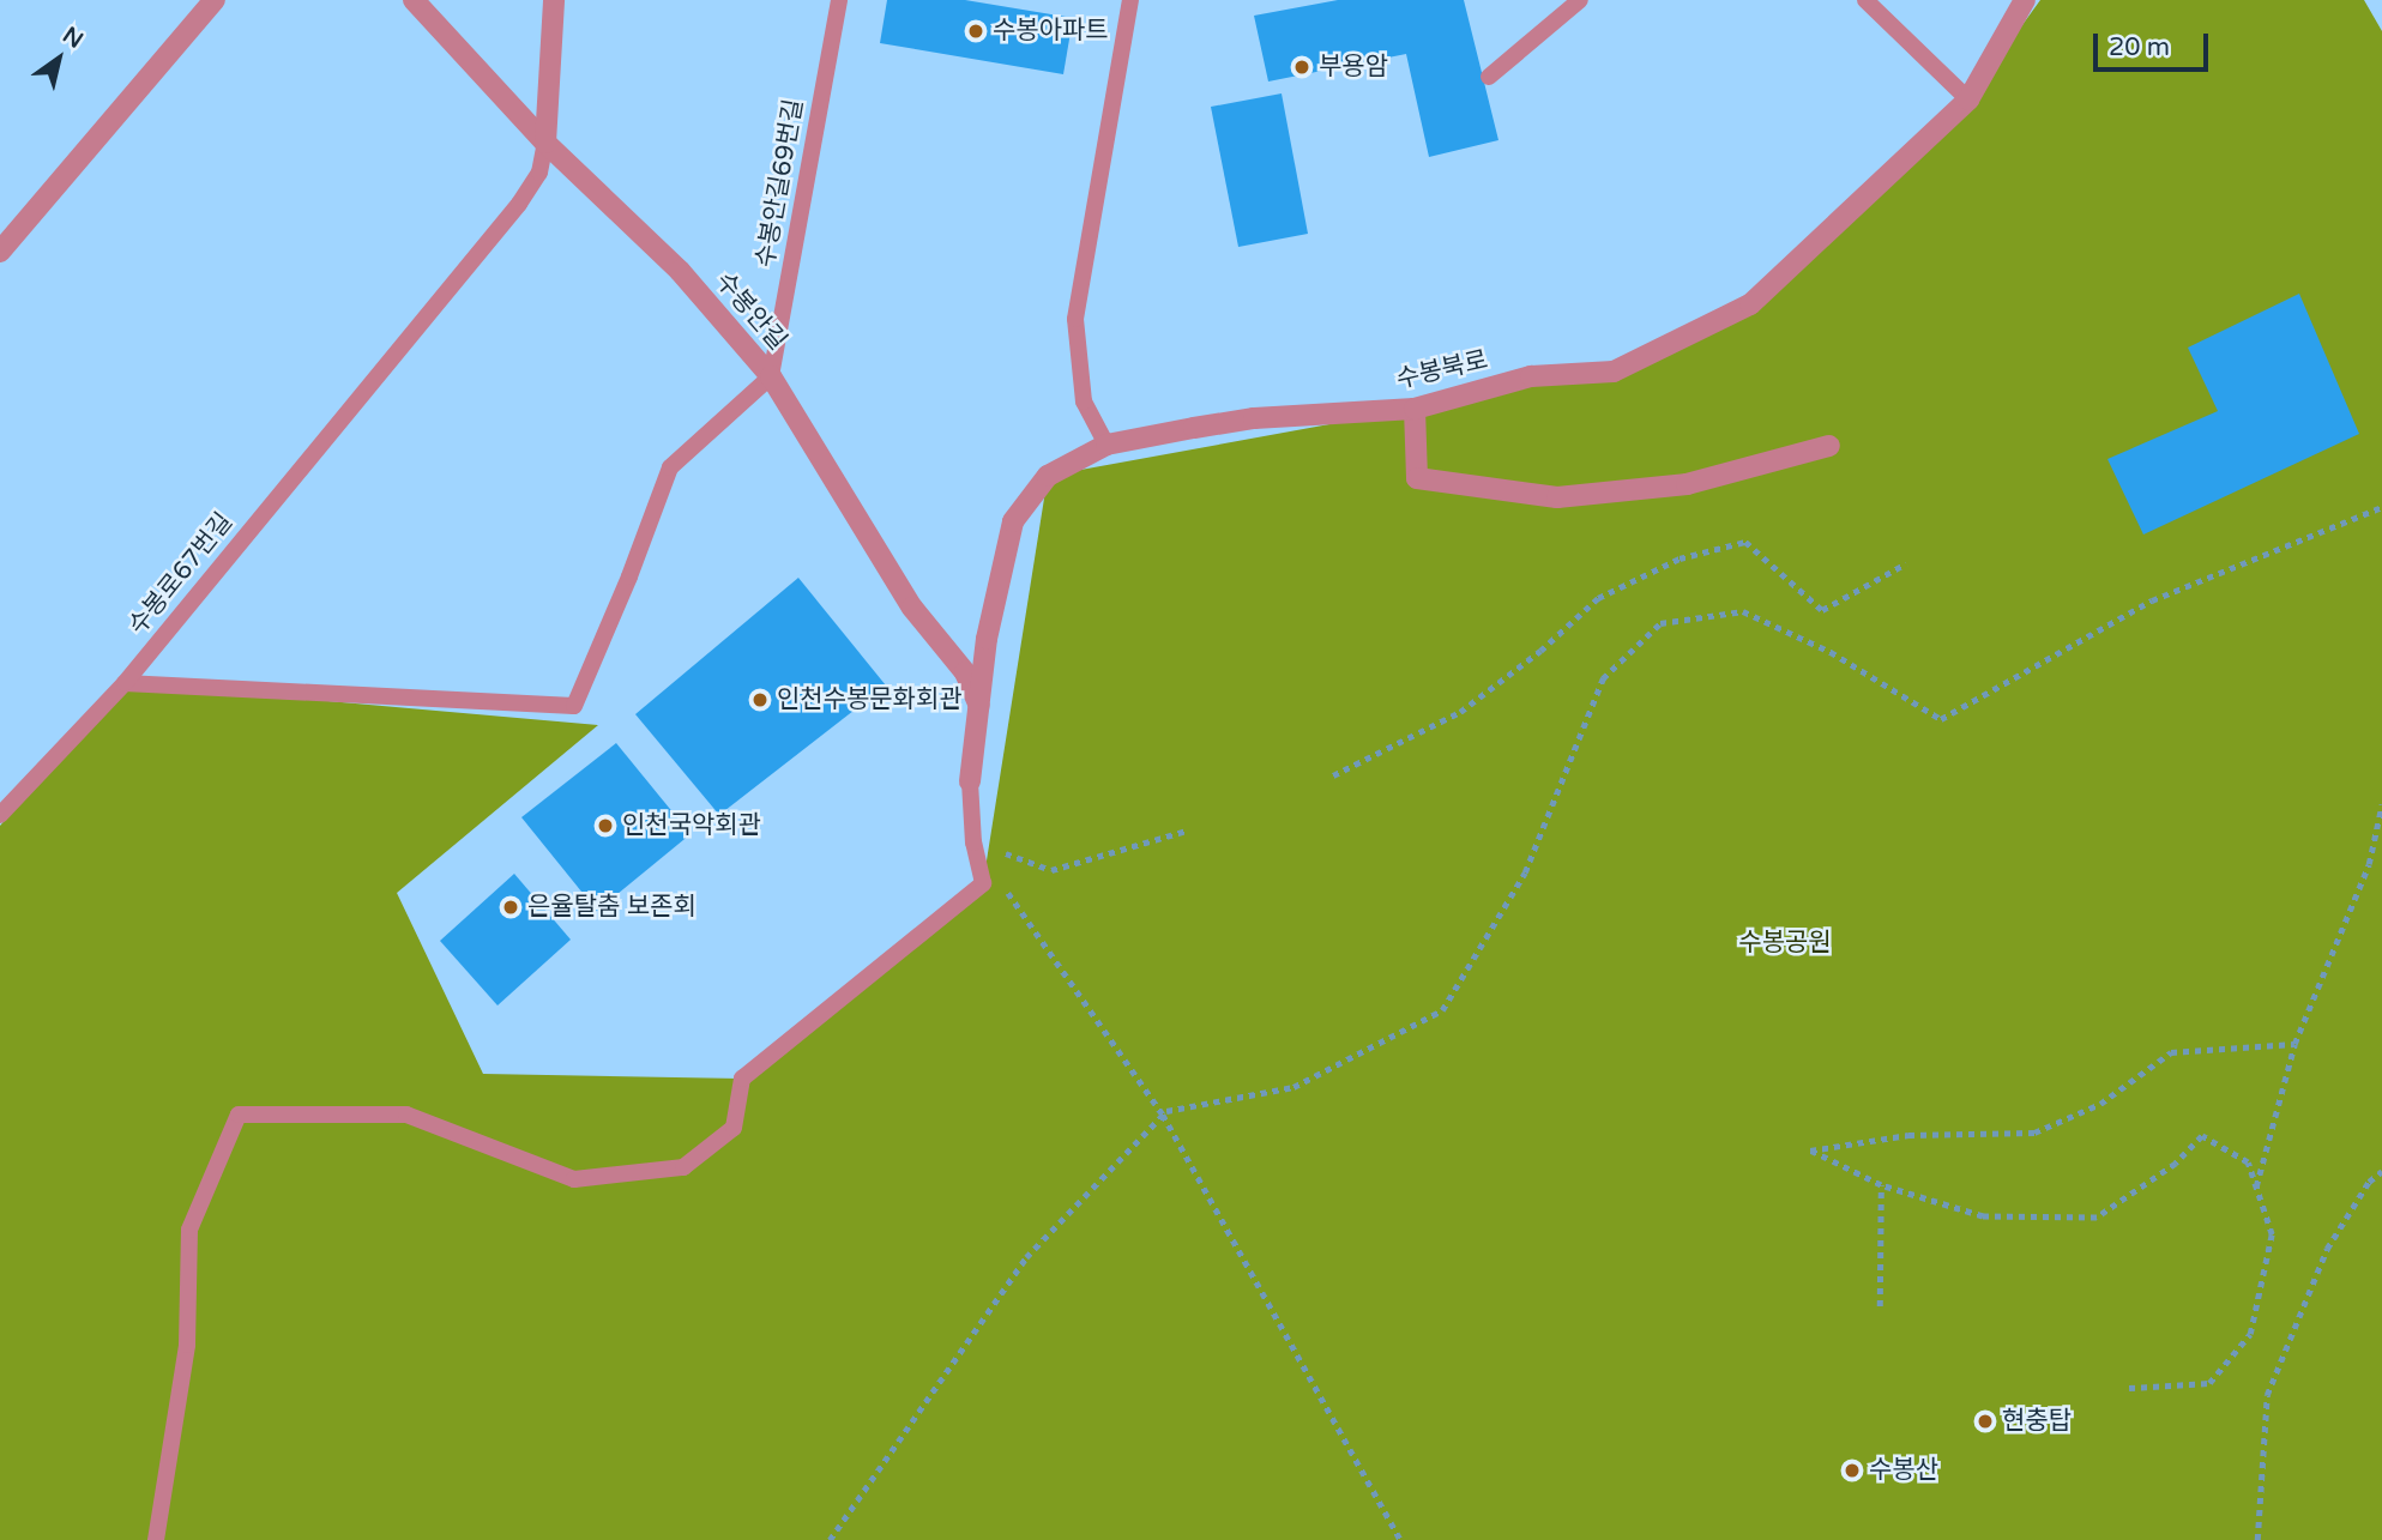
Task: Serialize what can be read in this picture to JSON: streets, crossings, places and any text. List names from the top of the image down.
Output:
{
  "streets": {
    "street": ["수봉안길", "수봉북로"],
    "lane": ["수봉안길69번길", "수봉로67번길"]
  },
  "crossings": [
    ["수봉안길69번길", "수봉안길"],
    ["수봉안길", "수봉북로"],
    ["수봉안길", "수봉로67번길"]
  ],
  "parks": ["수봉공원"],
  "places": [
    "수봉아파트",
    "부용암",
    "인천수봉문화회관",
    "인천국악회관",
    "은율탈춤 보존회",
    "현충탑",
    "수봉산"
  ],
  "scale_bar": "20 m",
  "north": "top right"
}
